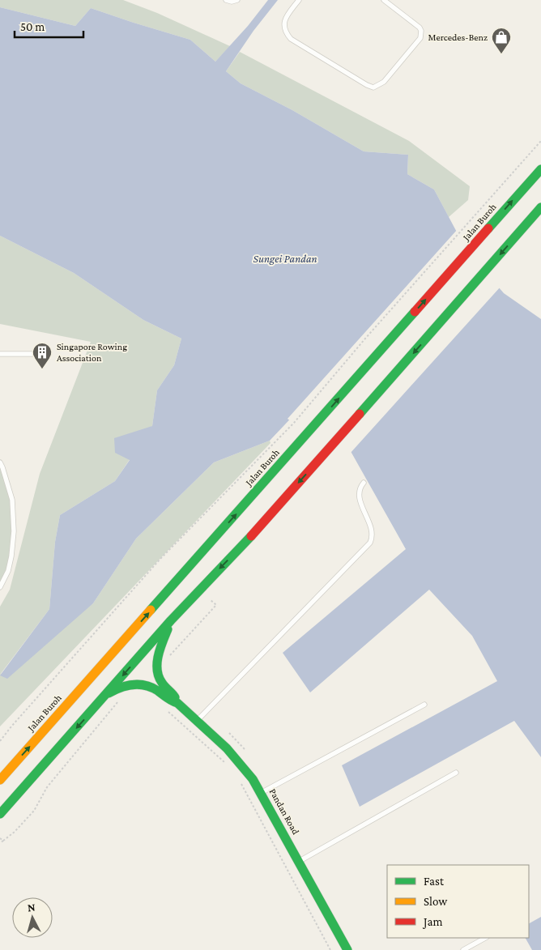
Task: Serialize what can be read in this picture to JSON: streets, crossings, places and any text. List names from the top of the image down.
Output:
{
  "streets": {
    "main road": ["Jalan Buroh", "Pandan Road"]
  },
  "water": ["Sungei Pandan"],
  "places": {
    "shop": ["Mercedes-Benz"],
    "building": ["Singapore Rowing Association"]
  },
  "legend": ["Fast", "Slow", "Jam"],
  "scale_bar": "50 m",
  "north": "top"
}
